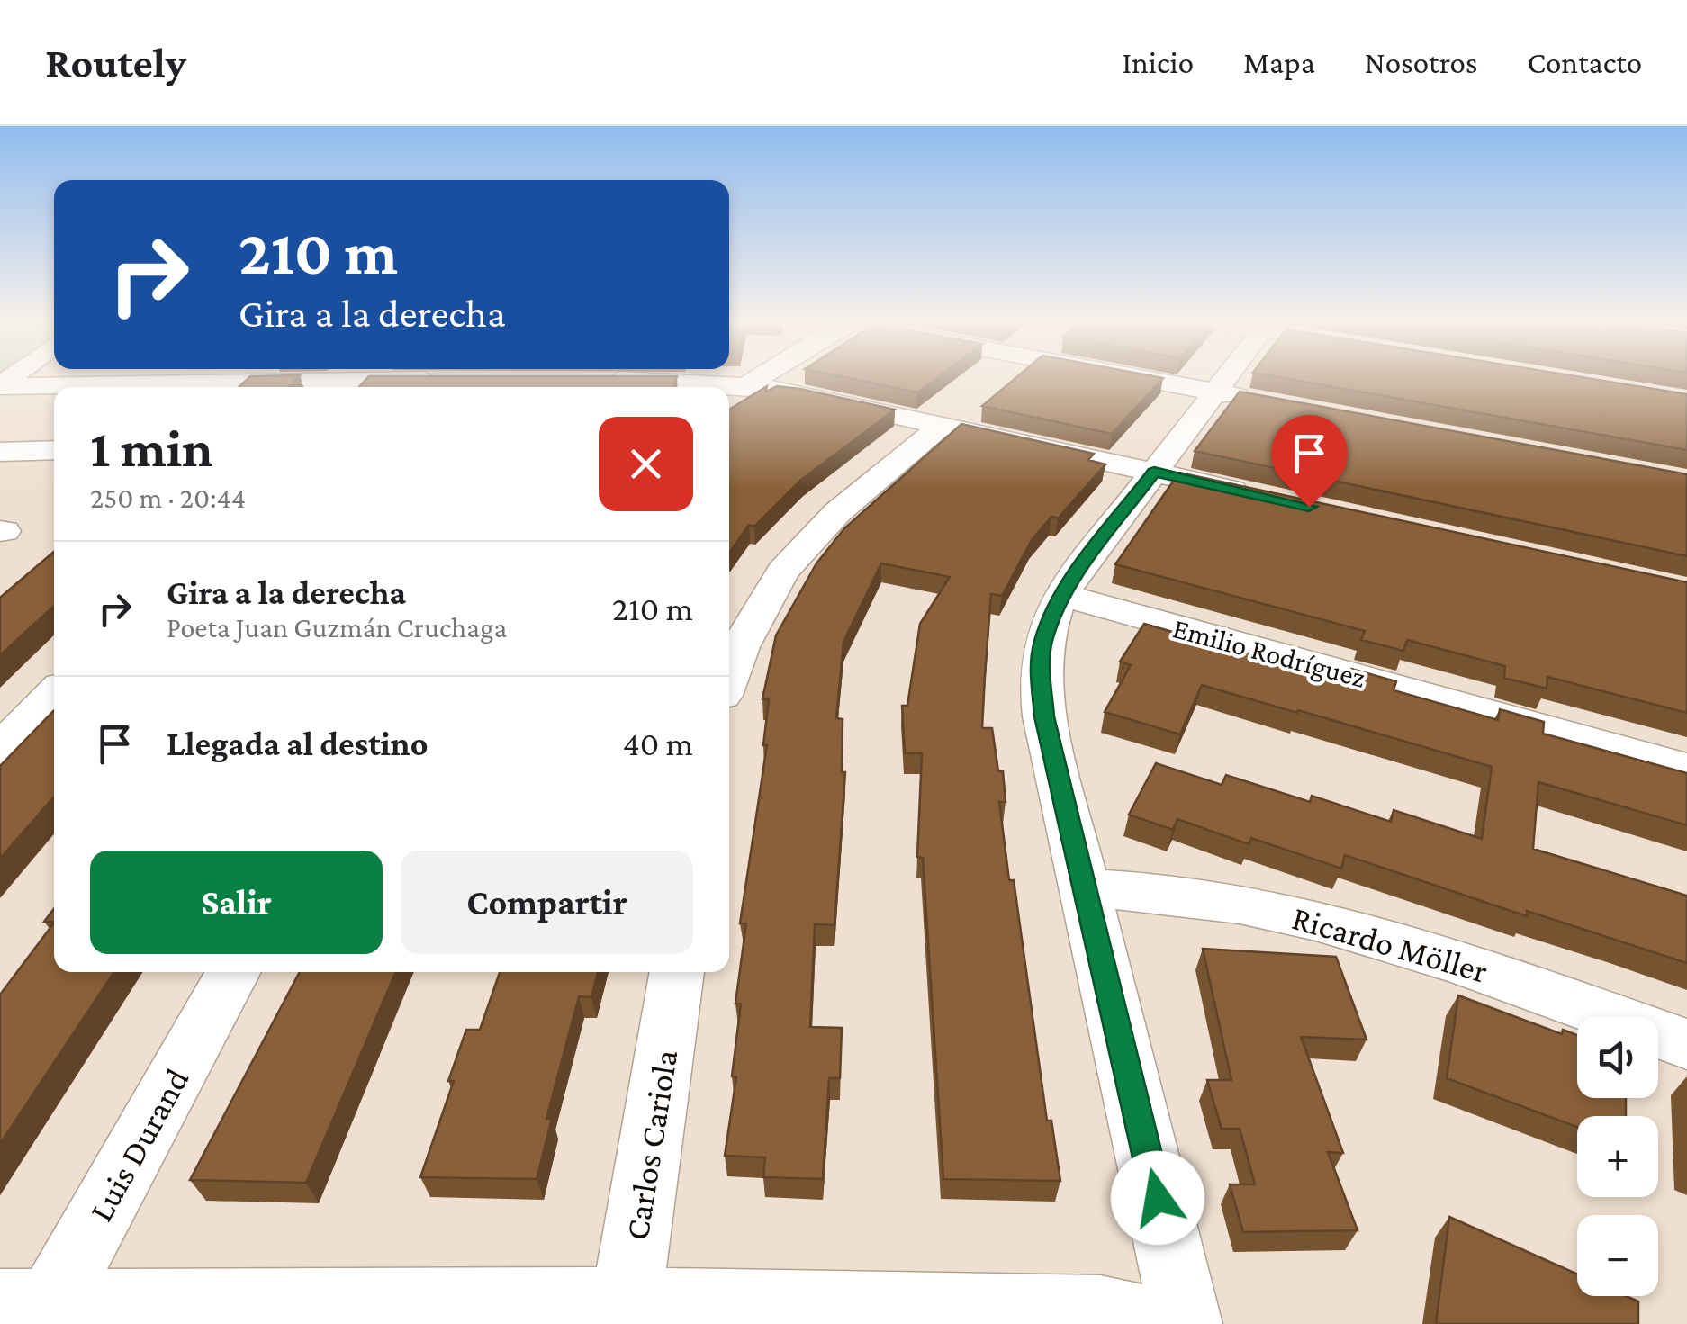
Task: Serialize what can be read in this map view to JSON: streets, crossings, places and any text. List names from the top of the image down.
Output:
{
  "streets": {
    "street": [
      "Emilio Rodríguez",
      "Ricardo Möller",
      "Luis Durand",
      "Carlos Cariola"
    ]
  },
  "page": {
    "header": "Routely",
    "nav": [
      "Inicio",
      "Mapa",
      "Nosotros",
      "Contacto"
    ],
    "turn": ["210 m", "Gira a la derecha"],
    "heading": ["1 min", "250 m · 20:44"],
    "list": [
      {
        "name": "Gira a la derecha",
        "note": "Poeta Juan Guzmán Cruchaga",
        "value": "210 m"
      },
      {
        "name": "Llegada al destino",
        "value": "40 m"
      }
    ],
    "buttons": ["Salir", "Compartir"],
    "map_buttons": ["+", "−"]
  }
}
